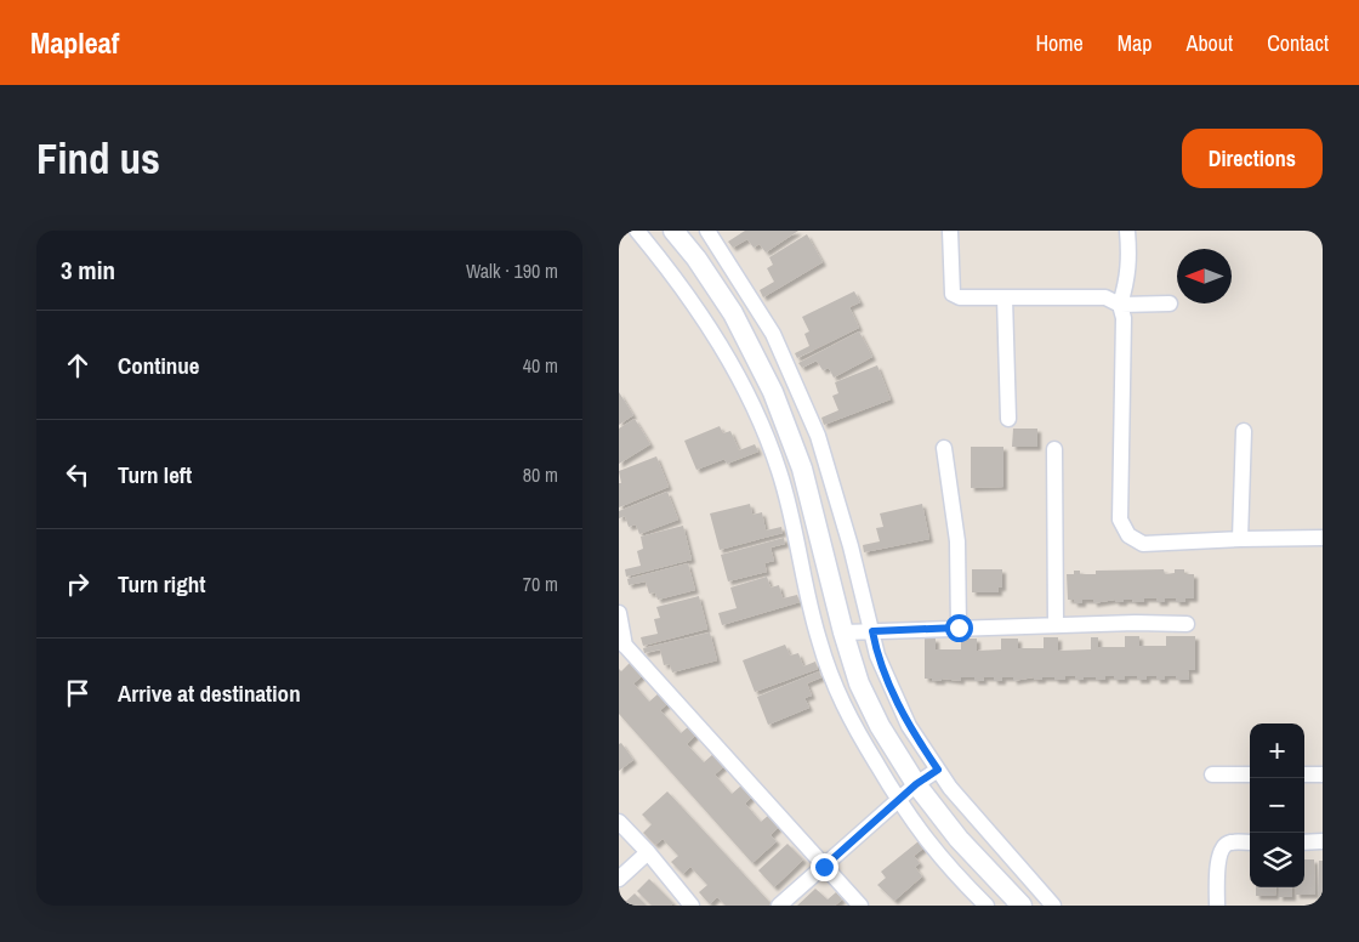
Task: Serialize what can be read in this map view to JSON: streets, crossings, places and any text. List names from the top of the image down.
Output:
{
  "north": "left",
  "page": {
    "header": "Mapleaf",
    "nav": [
      "Home",
      "Map",
      "About",
      "Contact"
    ],
    "buttons": "Directions",
    "title": "Find us",
    "heading": ["3 min", "Walk · 190 m"],
    "list": [
      ["Continue", "40 m"],
      ["Turn left", "80 m"],
      ["Turn right", "70 m"],
      "Arrive at destination"
    ],
    "map_buttons": ["+", "−"]
  }
}
